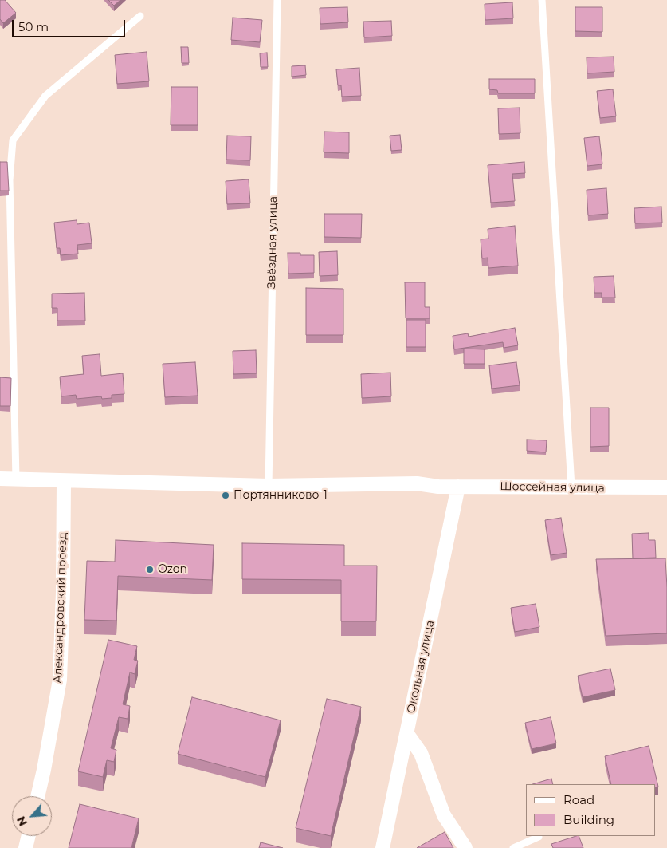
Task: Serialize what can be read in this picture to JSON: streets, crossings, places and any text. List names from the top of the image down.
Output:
{
  "streets": {
    "street": ["Шоссейная улица", "Александровский проезд", "Окольная улица"],
    "lane": ["Звёздная улица"]
  },
  "crossings": [
    ["Звёздная улица", "Шоссейная улица"],
    ["Шоссейная улица", "Александровский проезд"],
    ["Шоссейная улица", "Окольная улица"]
  ],
  "places": ["Портянниково-1", "Ozon"],
  "legend": ["Road", "Building"],
  "scale_bar": "50 m",
  "north": "bottom left"
}
